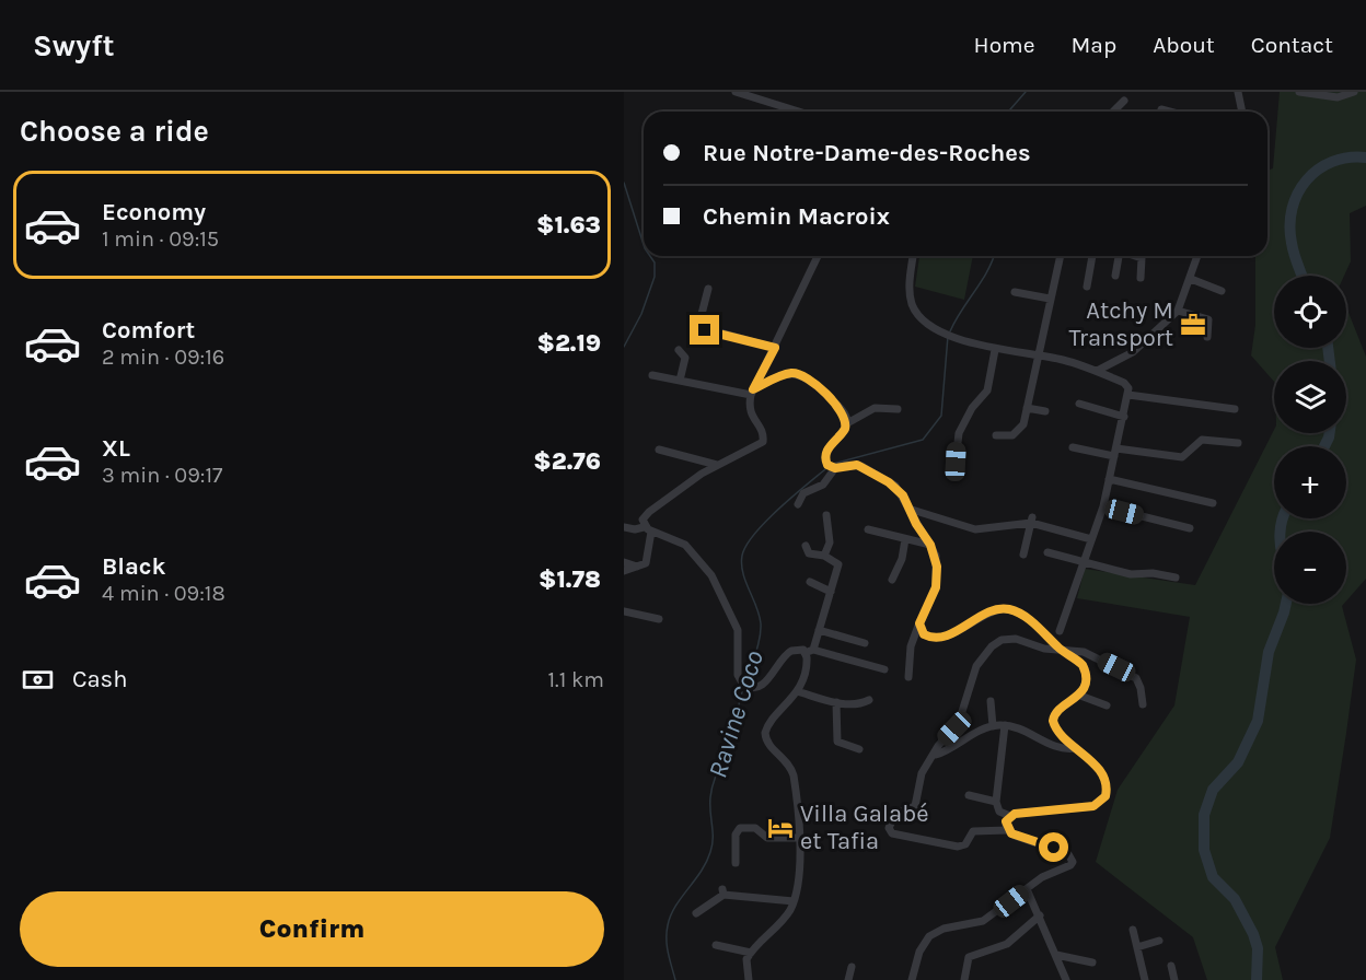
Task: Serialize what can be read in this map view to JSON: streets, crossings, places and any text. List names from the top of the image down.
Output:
{
  "water": ["Ravine Coco"],
  "places": {
    "office": ["Atchy M Transport"],
    "hotel": ["Villa Galabé et Tafia"]
  },
  "page": {
    "header": "Swyft",
    "nav": [
      "Home",
      "Map",
      "About",
      "Contact"
    ],
    "heading": "Choose a ride",
    "banner": ["Rue Notre-Dame-des-Roches", "Chemin Macroix"],
    "list": [
      {
        "name": "Economy",
        "note": "1 min · 09:15",
        "value": "$1.63"
      },
      {
        "name": "Comfort",
        "note": "2 min · 09:16",
        "value": "$2.19"
      },
      {
        "name": "XL",
        "note": "3 min · 09:17",
        "value": "$2.76"
      },
      {
        "name": "Black",
        "note": "4 min · 09:18",
        "value": "$1.78"
      }
    ],
    "map_buttons": ["+", "−"],
    "pay": ["Cash", "1.1 km"],
    "buttons": "Confirm"
  }
}
